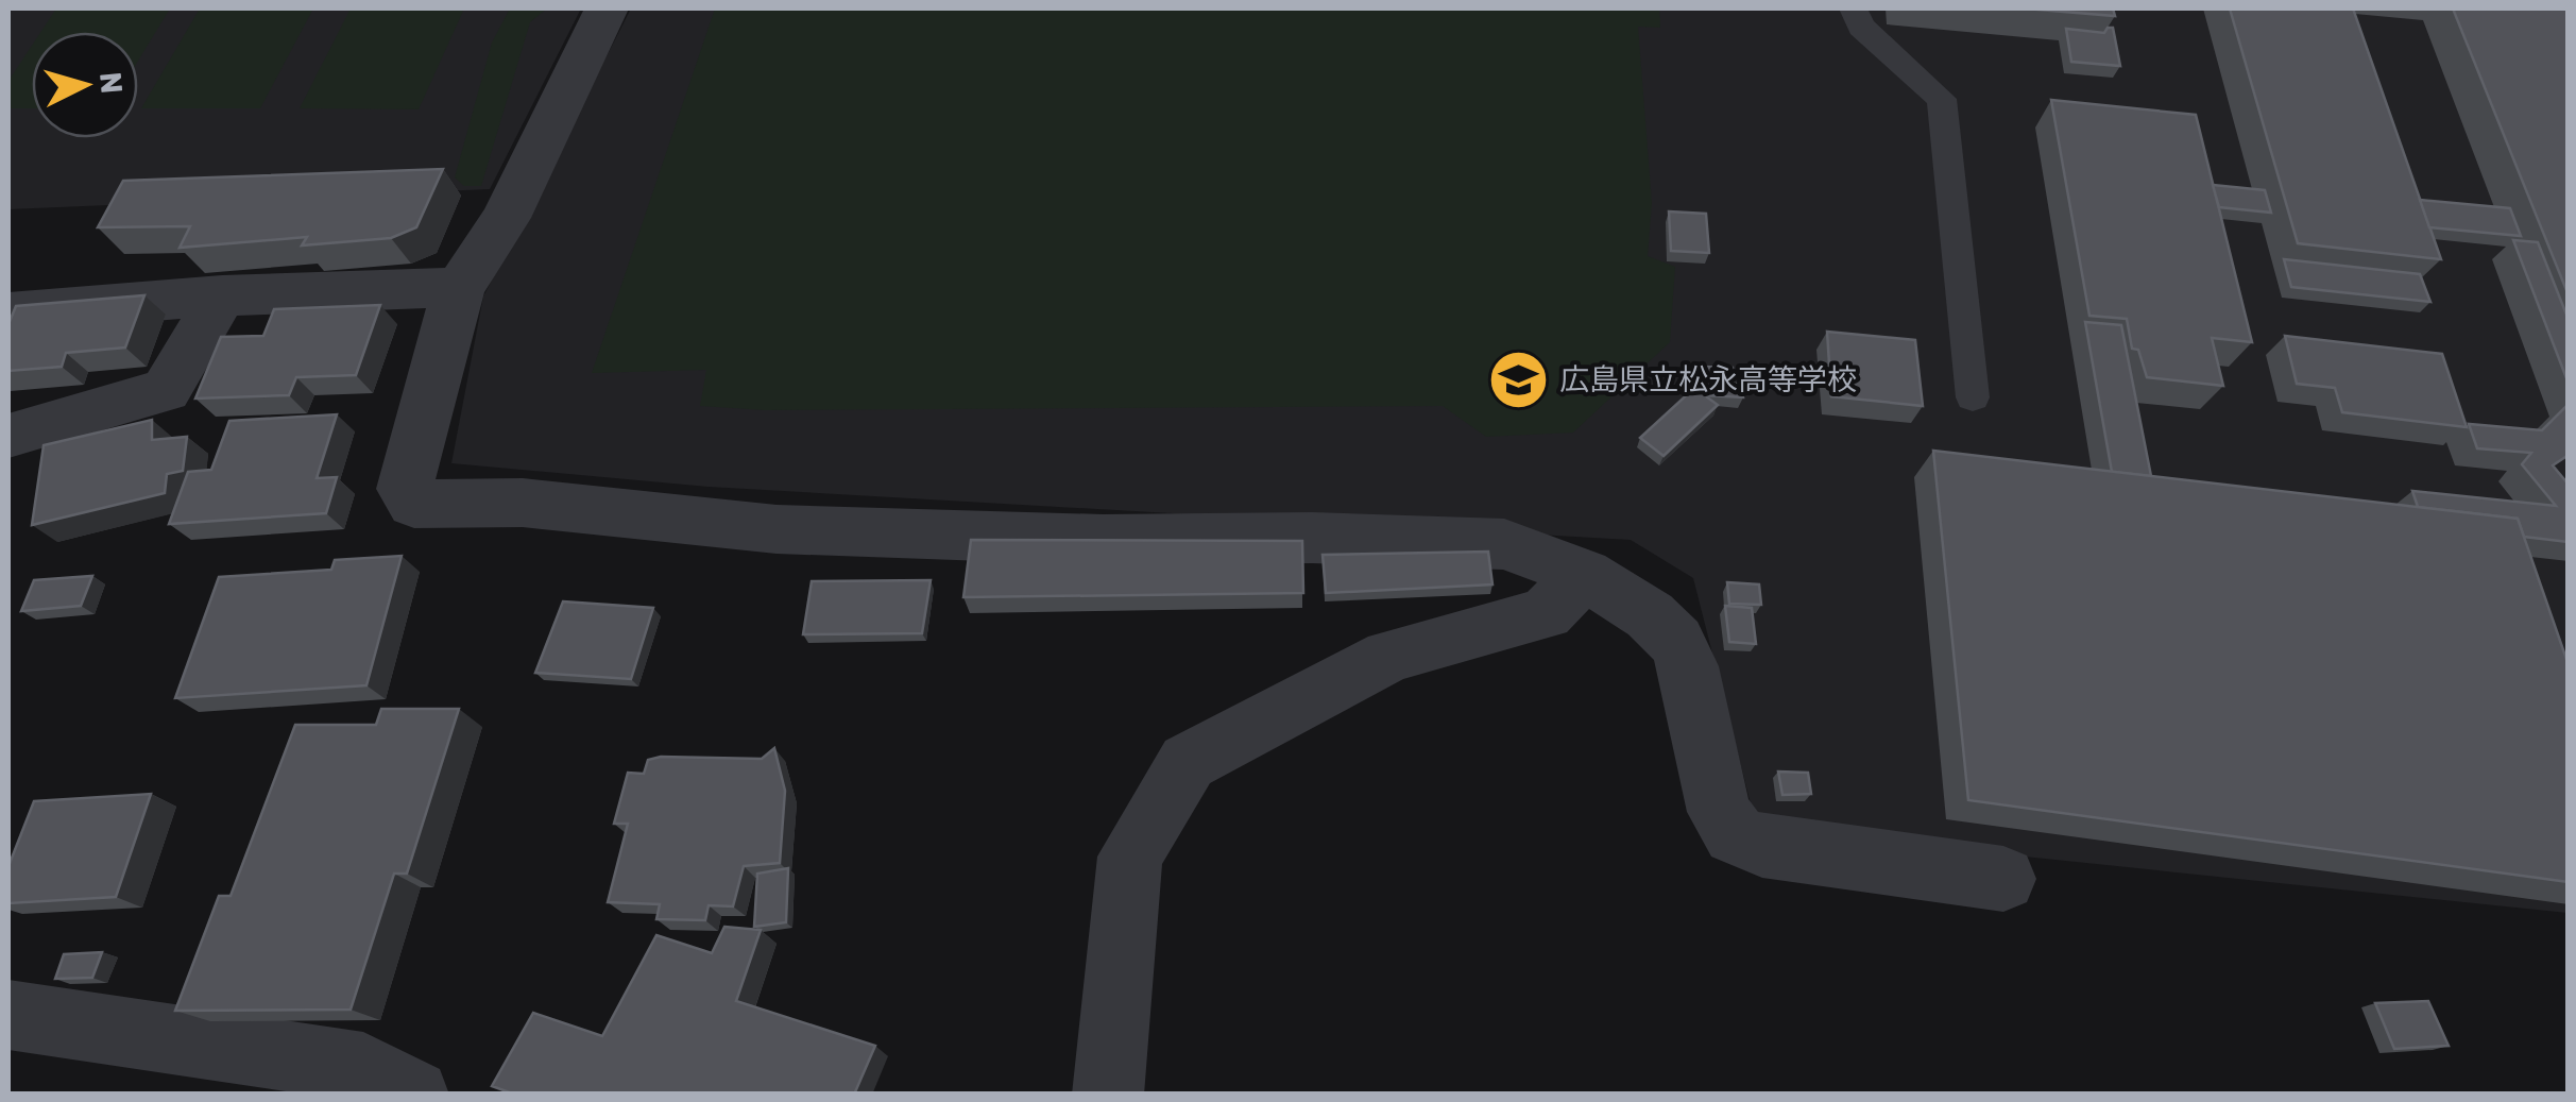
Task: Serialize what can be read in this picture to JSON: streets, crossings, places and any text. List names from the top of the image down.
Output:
{
  "places": {
    "school or university": ["広島県立松永高等学校"]
  },
  "north": "right"
}
